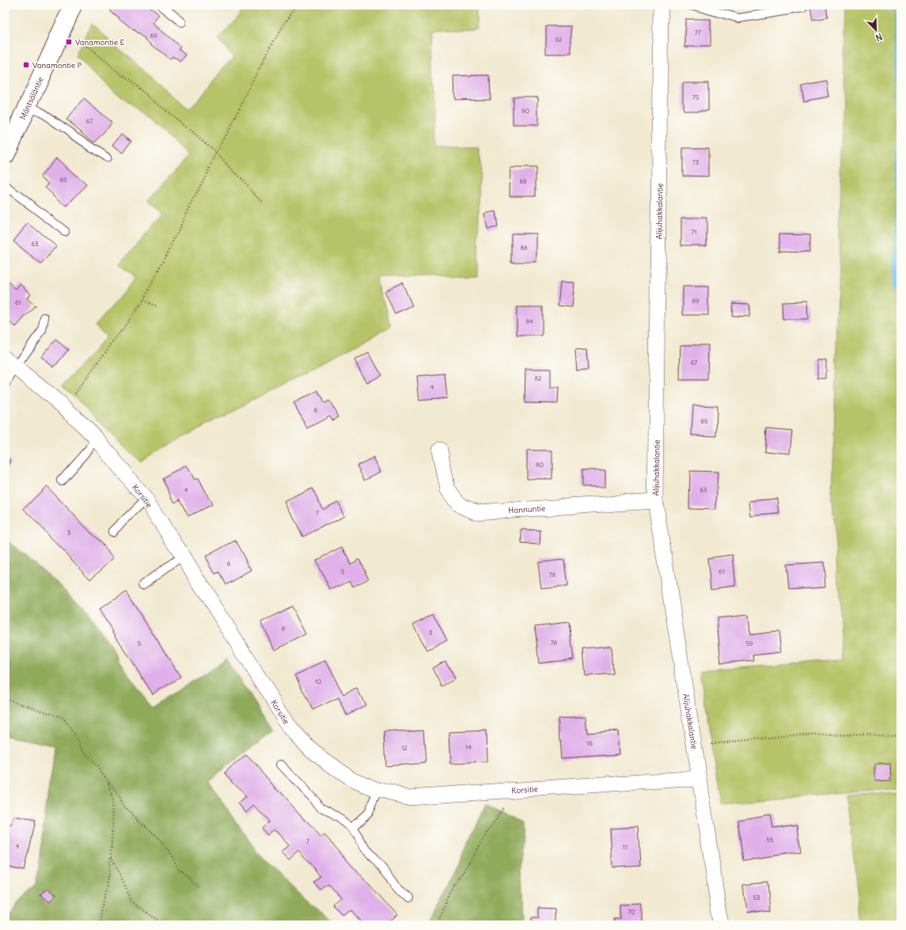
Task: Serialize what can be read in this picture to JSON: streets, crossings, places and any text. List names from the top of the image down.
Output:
{
  "streets": {
    "street": [
      "Mäntsäläntie",
      "Alijuhakkalantie",
      "Korsitie",
      "Hannuntie"
    ]
  },
  "crossings": [
    ["Alijuhakkalantie", "Korsitie"],
    ["Alijuhakkalantie", "Hannuntie"]
  ],
  "places": {
    "transit": ["Vanamontie E", "Vanamontie P"]
  },
  "house_numbers": [
    "77",
    "69",
    "92",
    "75",
    "90",
    "67",
    "73",
    "65",
    "88",
    "71",
    "63",
    "86",
    "69",
    "61",
    "84",
    "67",
    "82",
    "4",
    "6",
    "65",
    "80",
    "4",
    "63",
    "7",
    "3",
    "6",
    "5",
    "61",
    "78",
    "8",
    "3",
    "76",
    "5",
    "59",
    "10",
    "16",
    "14",
    "12",
    "55",
    "7",
    "4",
    "11",
    "53",
    "70"
  ],
  "north": "bottom right"
}
